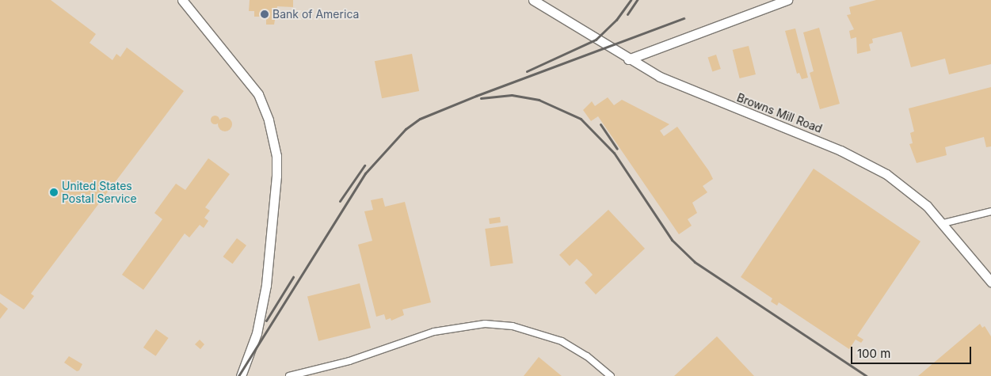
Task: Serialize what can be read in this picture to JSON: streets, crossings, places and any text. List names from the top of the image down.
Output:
{
  "streets": {
    "street": ["Browns Mill Road"]
  },
  "places": ["Bank of America", "United States Postal Service"],
  "scale_bar": "100 m"
}
